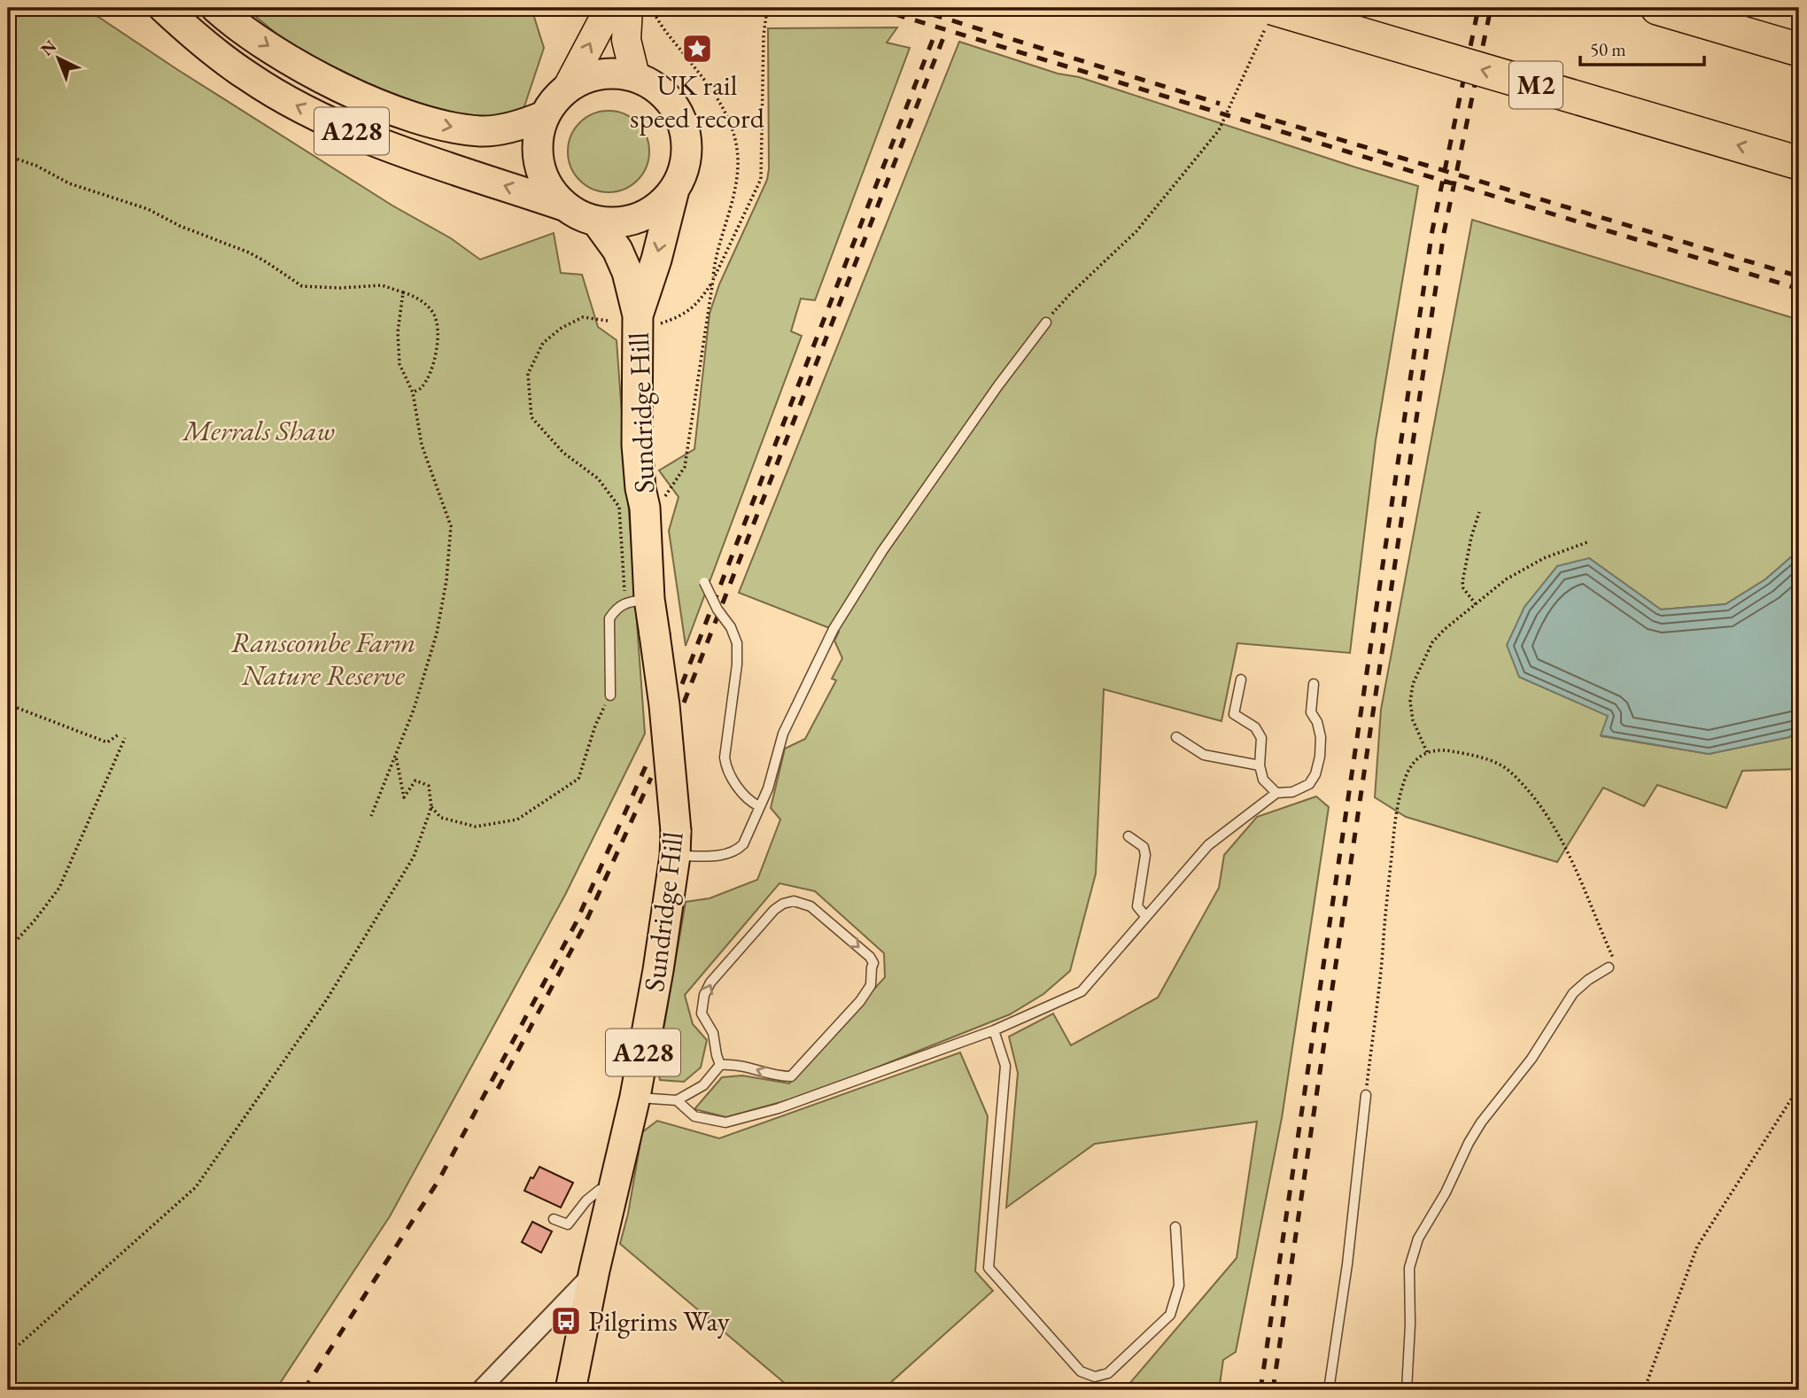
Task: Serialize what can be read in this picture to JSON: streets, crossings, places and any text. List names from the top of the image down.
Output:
{
  "streets": {
    "highway": ["M2", "A228", "Sundridge Hill"]
  },
  "crossings": [
    ["A228", "Sundridge Hill"]
  ],
  "parks": ["Merrals Shaw", "Ranscombe Farm Nature Reserve"],
  "places": {
    "place": ["UK rail speed record"],
    "bus stop": ["Pilgrims Way"]
  },
  "scale_bar": "50 m",
  "north": "top left"
}
